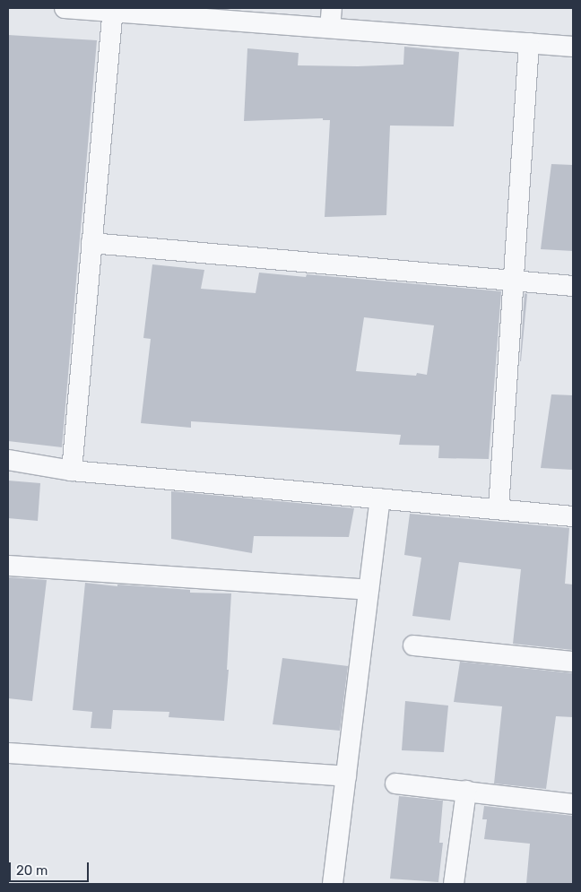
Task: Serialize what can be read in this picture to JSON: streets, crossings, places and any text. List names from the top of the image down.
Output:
{
  "scale_bar": "20 m"
}
